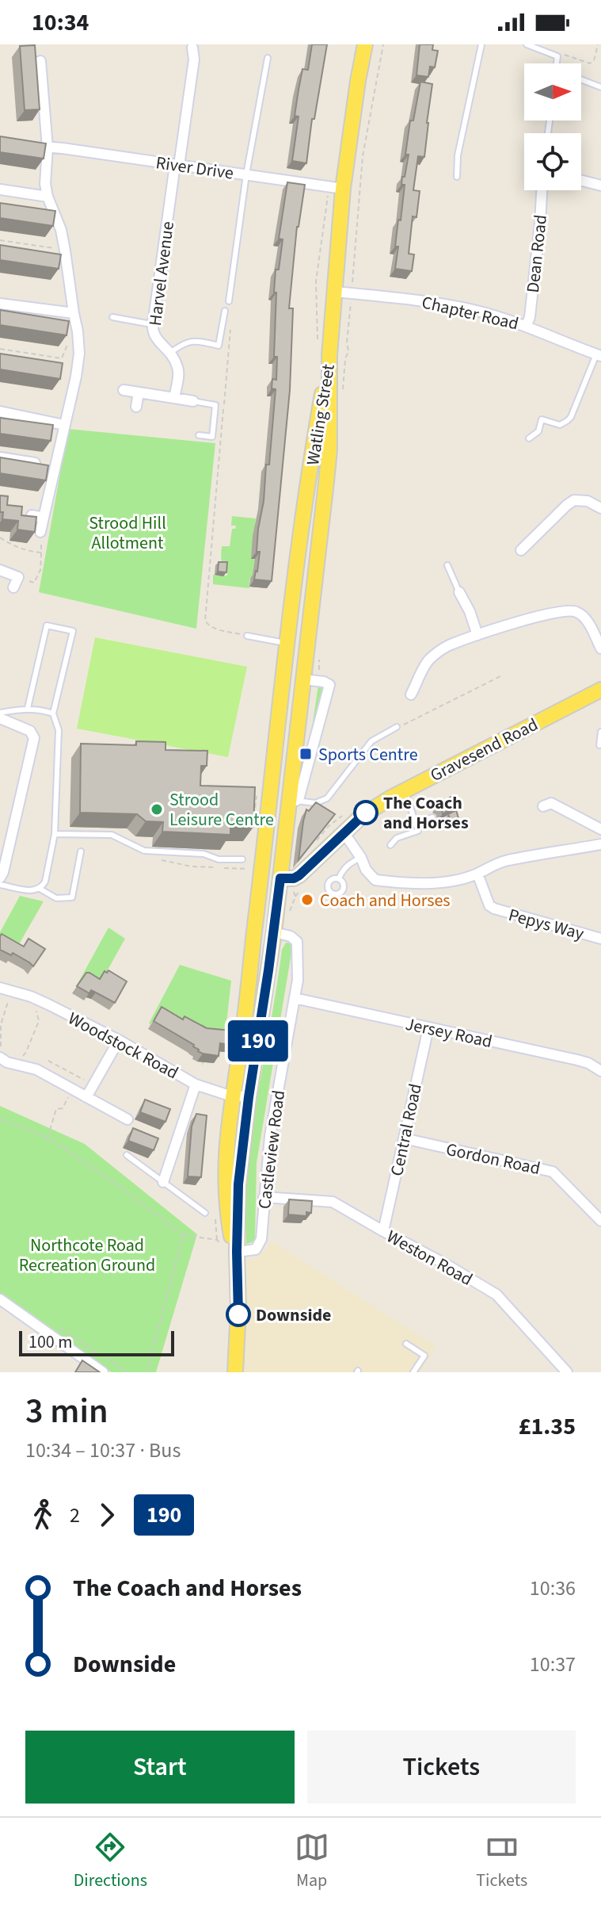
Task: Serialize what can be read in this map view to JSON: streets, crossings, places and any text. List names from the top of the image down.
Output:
{
  "streets": {
    "main road": ["Watling Street", "Gravesend Road"],
    "street": [
      "River Drive",
      "Dean Road",
      "Harvel Avenue",
      "Chapter Road",
      "Pepys Way",
      "Jersey Road",
      "Woodstock Road",
      "Central Road",
      "Castleview Road",
      "Gordon Road",
      "Weston Road"
    ]
  },
  "crossings": [
    ["River Drive", "Harvel Avenue"],
    ["Dean Road", "Chapter Road"],
    ["Watling Street", "Gravesend Road"],
    ["Watling Street", "Castleview Road"],
    ["Jersey Road", "Central Road"],
    ["Jersey Road", "Castleview Road"],
    ["Central Road", "Gordon Road"],
    ["Central Road", "Weston Road"],
    ["Castleview Road", "Weston Road"]
  ],
  "parks": ["Strood Hill Allotment", "Northcote Road Recreation Ground"],
  "places": {
    "transit": ["Sports Centre"],
    "other": [
      "Strood Leisure Centre",
      "The Coach and Horses",
      "Coach and Horses",
      "Downside"
    ]
  },
  "lines": ["bus line 190"],
  "scale_bar": "100 m",
  "north": "right",
  "page": {
    "status": "10:34",
    "on_map": "190",
    "scale": "100 m",
    "heading": ["3 min", "10:34 – 10:37 · Bus", "£1.35"],
    "legs": ["2", "190"],
    "list": [
      {
        "name": "The Coach and Horses",
        "value": "10:36"
      },
      {
        "name": "Downside",
        "value": "10:37"
      }
    ],
    "buttons": ["Start", "Tickets"],
    "tabs": ["Directions", "Map", "Tickets"]
  }
}
